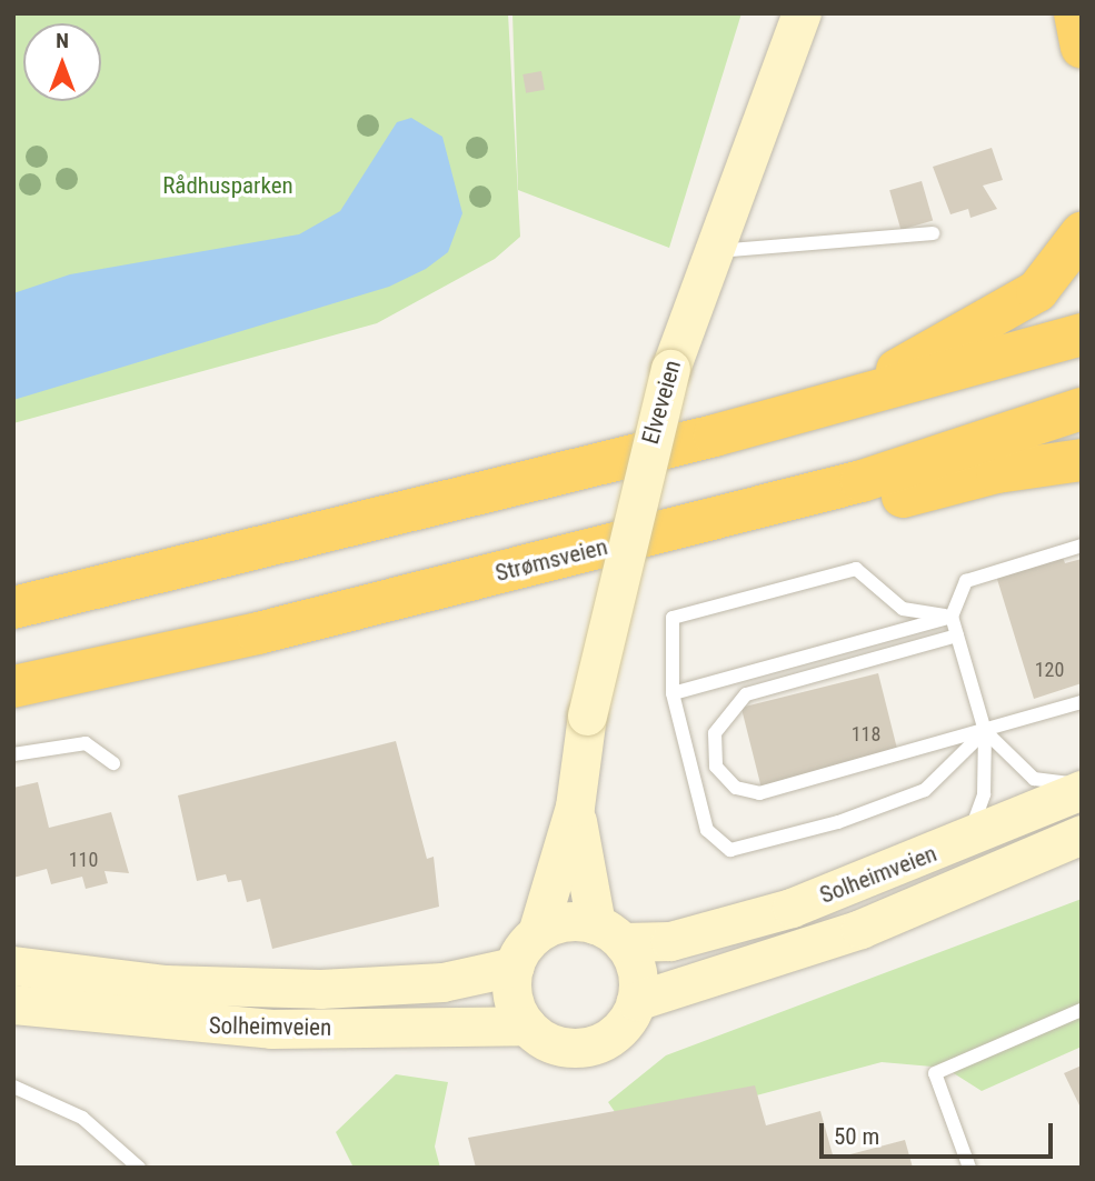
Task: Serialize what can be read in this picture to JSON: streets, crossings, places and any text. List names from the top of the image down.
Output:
{
  "streets": {
    "highway": ["Strømsveien"],
    "main road": ["Elveveien", "Solheimveien"]
  },
  "crossings": [
    ["Elveveien", "Solheimveien"]
  ],
  "parks": ["Rådhusparken"],
  "house_numbers": ["120", "118", "110"],
  "scale_bar": "50 m",
  "north": "top"
}
